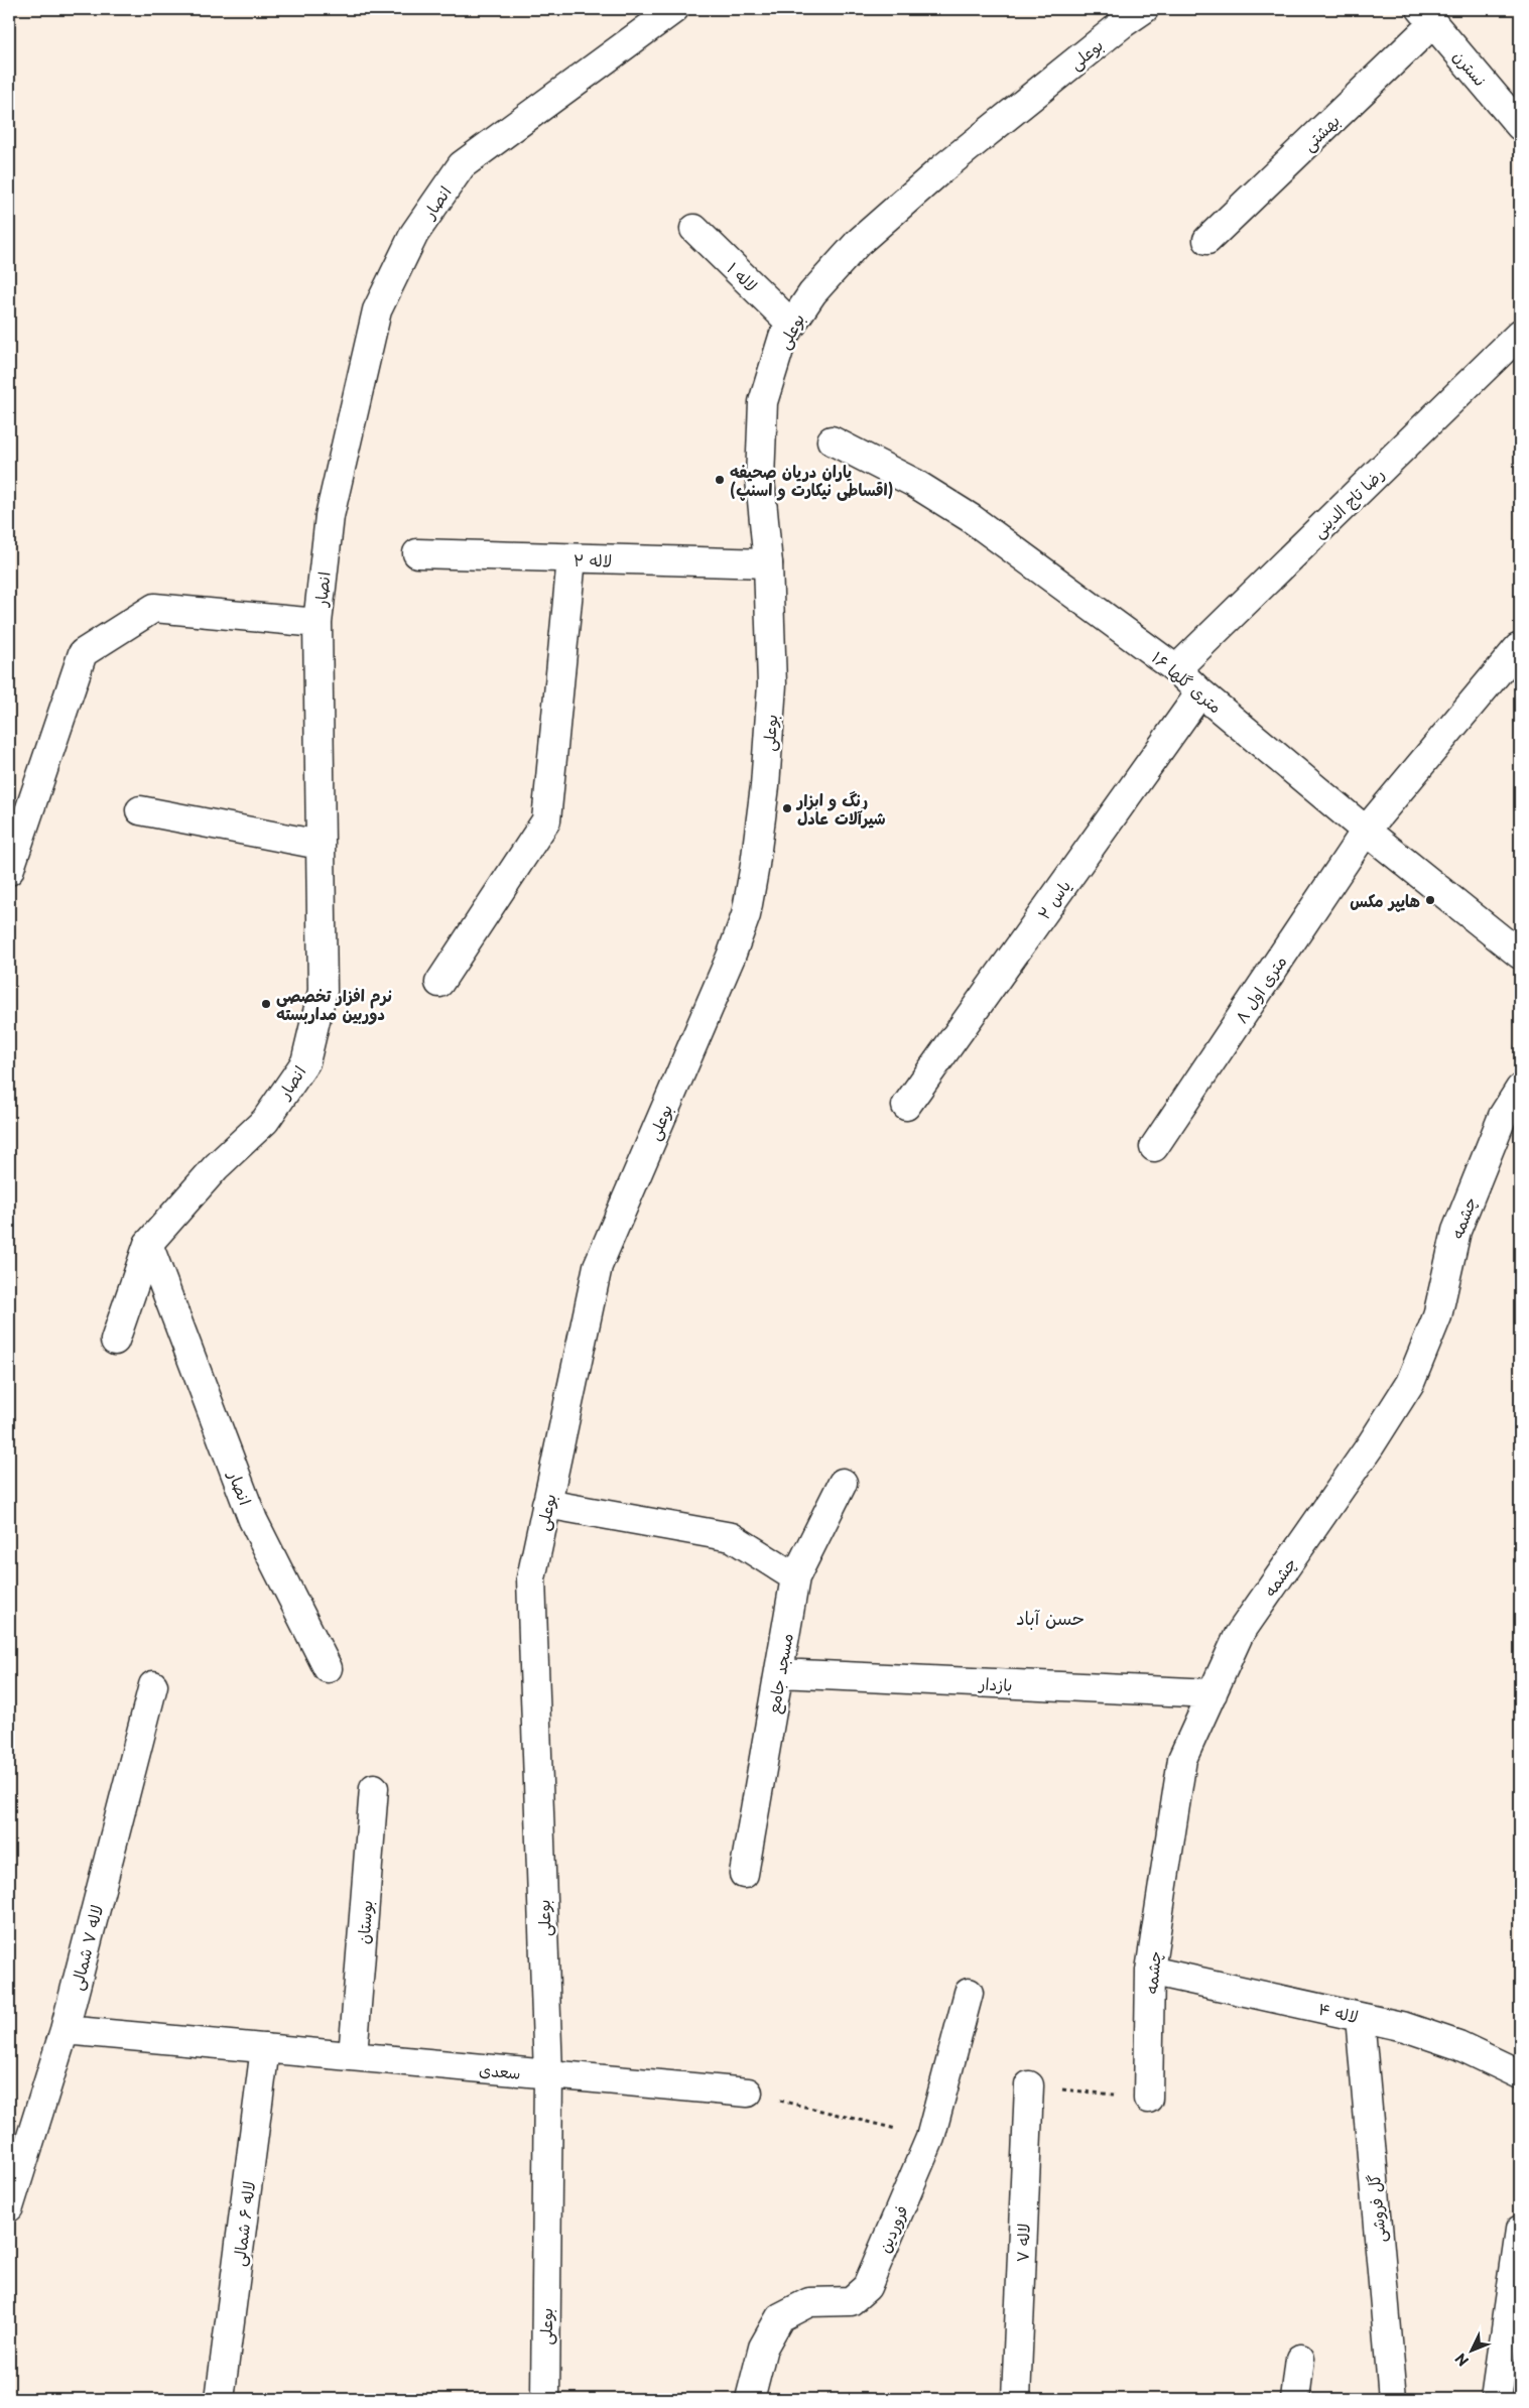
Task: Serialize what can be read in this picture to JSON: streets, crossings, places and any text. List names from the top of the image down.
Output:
{
  "streets": {
    "street": [
      "بوعلی",
      "نسترن",
      "بهشتی",
      "انصار",
      "لاله ۱",
      "رضا تاج الدینی",
      "لاله ۲",
      "۱۶ متری گلها",
      "یاس ۲",
      "۸ متری اول",
      "چشمه",
      "مسجد جامع",
      "بازدار",
      "بوستان",
      "لاله ۷ شمالی",
      "لاله ۴",
      "سعدی",
      "گل فروشی",
      "لاله ۶ شمالی",
      "فروردین",
      "لاله ۷"
    ]
  },
  "crossings": [
    ["بوعلی", "لاله ۱"],
    ["بوعلی", "لاله ۲"],
    ["بوعلی", "سعدی"],
    ["نسترن", "بهشتی"],
    ["رضا تاج الدینی", "۱۶ متری گلها"],
    ["۱۶ متری گلها", "یاس ۲"],
    ["۱۶ متری گلها", "۸ متری اول"],
    ["چشمه", "بازدار"],
    ["چشمه", "لاله ۴"],
    ["مسجد جامع", "بازدار"],
    ["بوستان", "سعدی"],
    ["لاله ۷ شمالی", "سعدی"],
    ["لاله ۴", "گل فروشی"],
    ["سعدی", "لاله ۶ شمالی"]
  ],
  "districts": ["حسن آباد"],
  "places": [
    "یاران دریان صحیفه (اقساطی نیکارت و اسنپ)",
    "رنگ و ابزار شیرآلات عادل",
    "هایپر مکس",
    "نرم افزار تخصصی دوربین مداربسته"
  ],
  "north": "bottom left"
}
